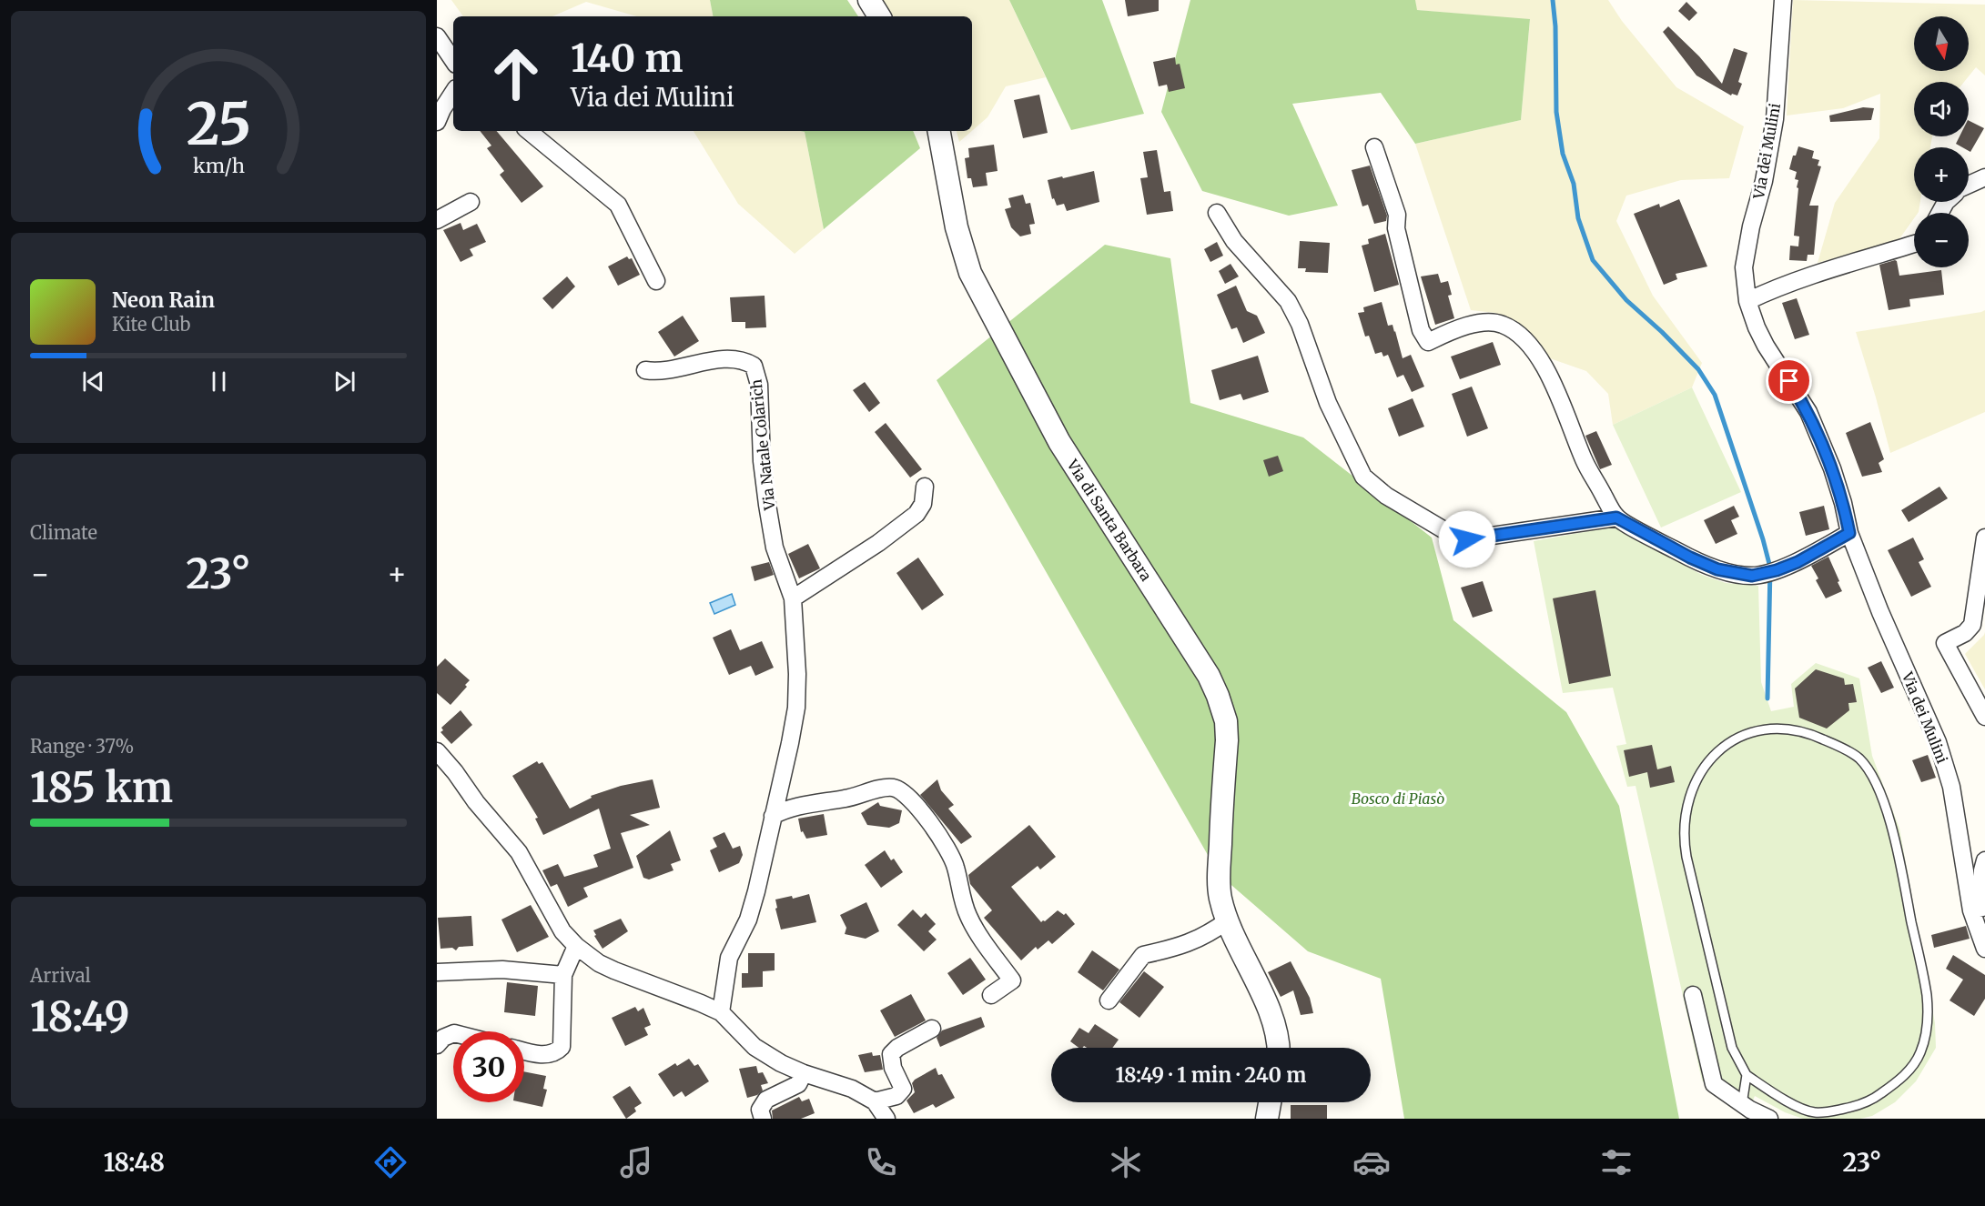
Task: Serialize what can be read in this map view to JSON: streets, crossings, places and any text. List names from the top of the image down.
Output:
{
  "streets": {
    "street": ["Via dei Mulini", "Via Natale Colarich", "Via di Santa Barbara"]
  },
  "parks": ["Bosco di Piasò"],
  "north": "bottom",
  "page": {
    "map_buttons": ["+", "−"],
    "turn": ["140 m", "Via dei Mulini"],
    "song": ["Neon Rain", "Kite Club"],
    "tile": [
      "Climate",
      ["Range · 37%", "185 km"],
      ["Arrival", "18:49"]
    ],
    "heat": ["−", "23°", "+"],
    "limit": "30",
    "trip": "18:49 · 1 min · 240 m",
    "tabs": ["18:48", "23°"],
    "gauge": ["25", "km/h"]
  }
}
